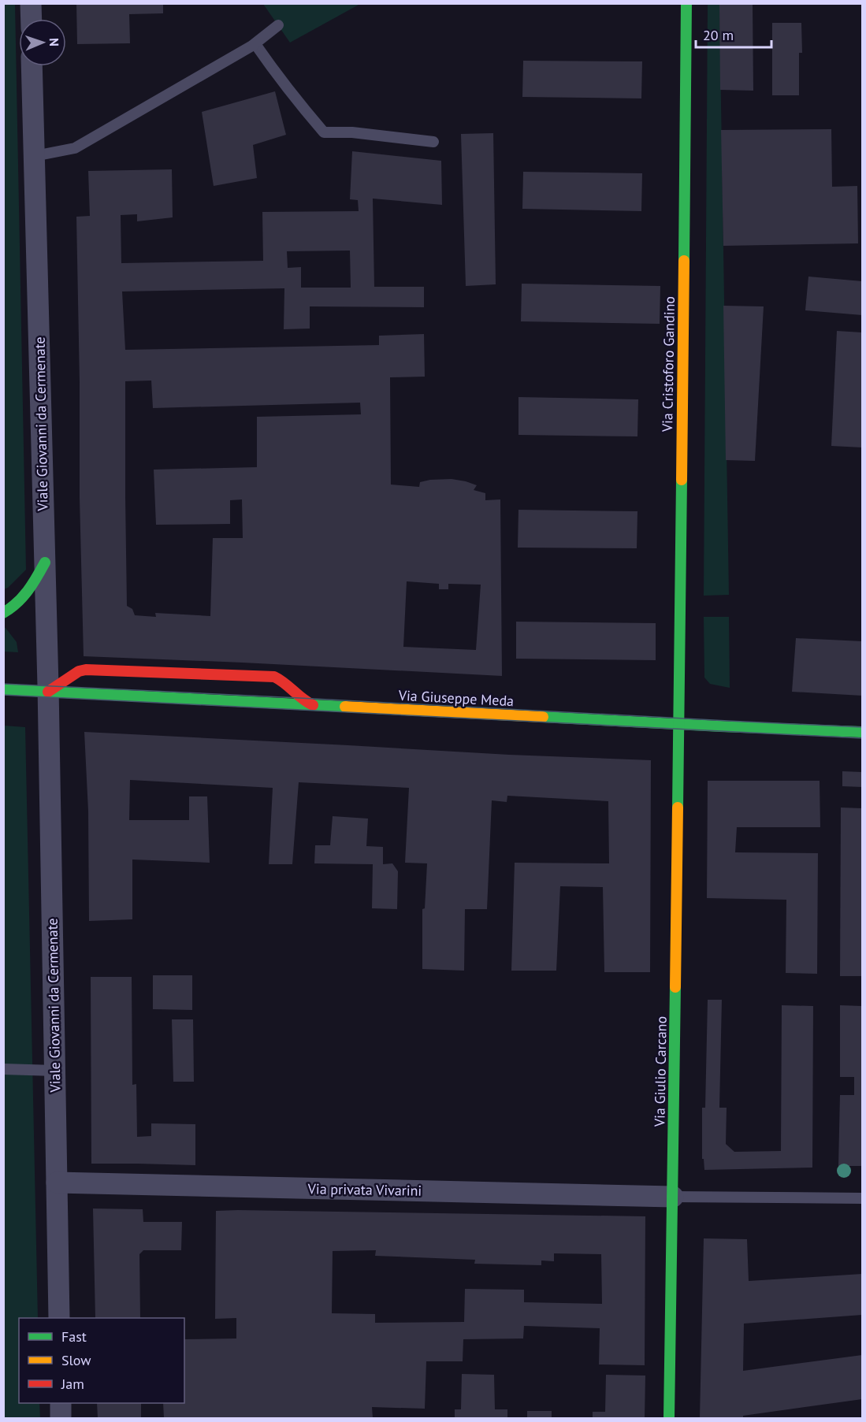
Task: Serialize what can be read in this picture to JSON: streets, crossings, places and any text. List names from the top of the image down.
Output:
{
  "streets": {
    "street": [
      "Via Cristoforo Gandino",
      "Viale Giovanni da Cermenate",
      "Via Giuseppe Meda",
      "Via Giulio Carcano",
      "Via privata Vivarini"
    ]
  },
  "crossings": [
    ["Via Cristoforo Gandino", "Via Giuseppe Meda"],
    ["Via Cristoforo Gandino", "Via Giulio Carcano"],
    ["Viale Giovanni da Cermenate", "Via Giuseppe Meda"],
    ["Viale Giovanni da Cermenate", "Via privata Vivarini"],
    ["Via Giuseppe Meda", "Via Giulio Carcano"],
    ["Via Giulio Carcano", "Via privata Vivarini"]
  ],
  "legend": ["Fast", "Slow", "Jam"],
  "scale_bar": "20 m",
  "north": "right"
}
